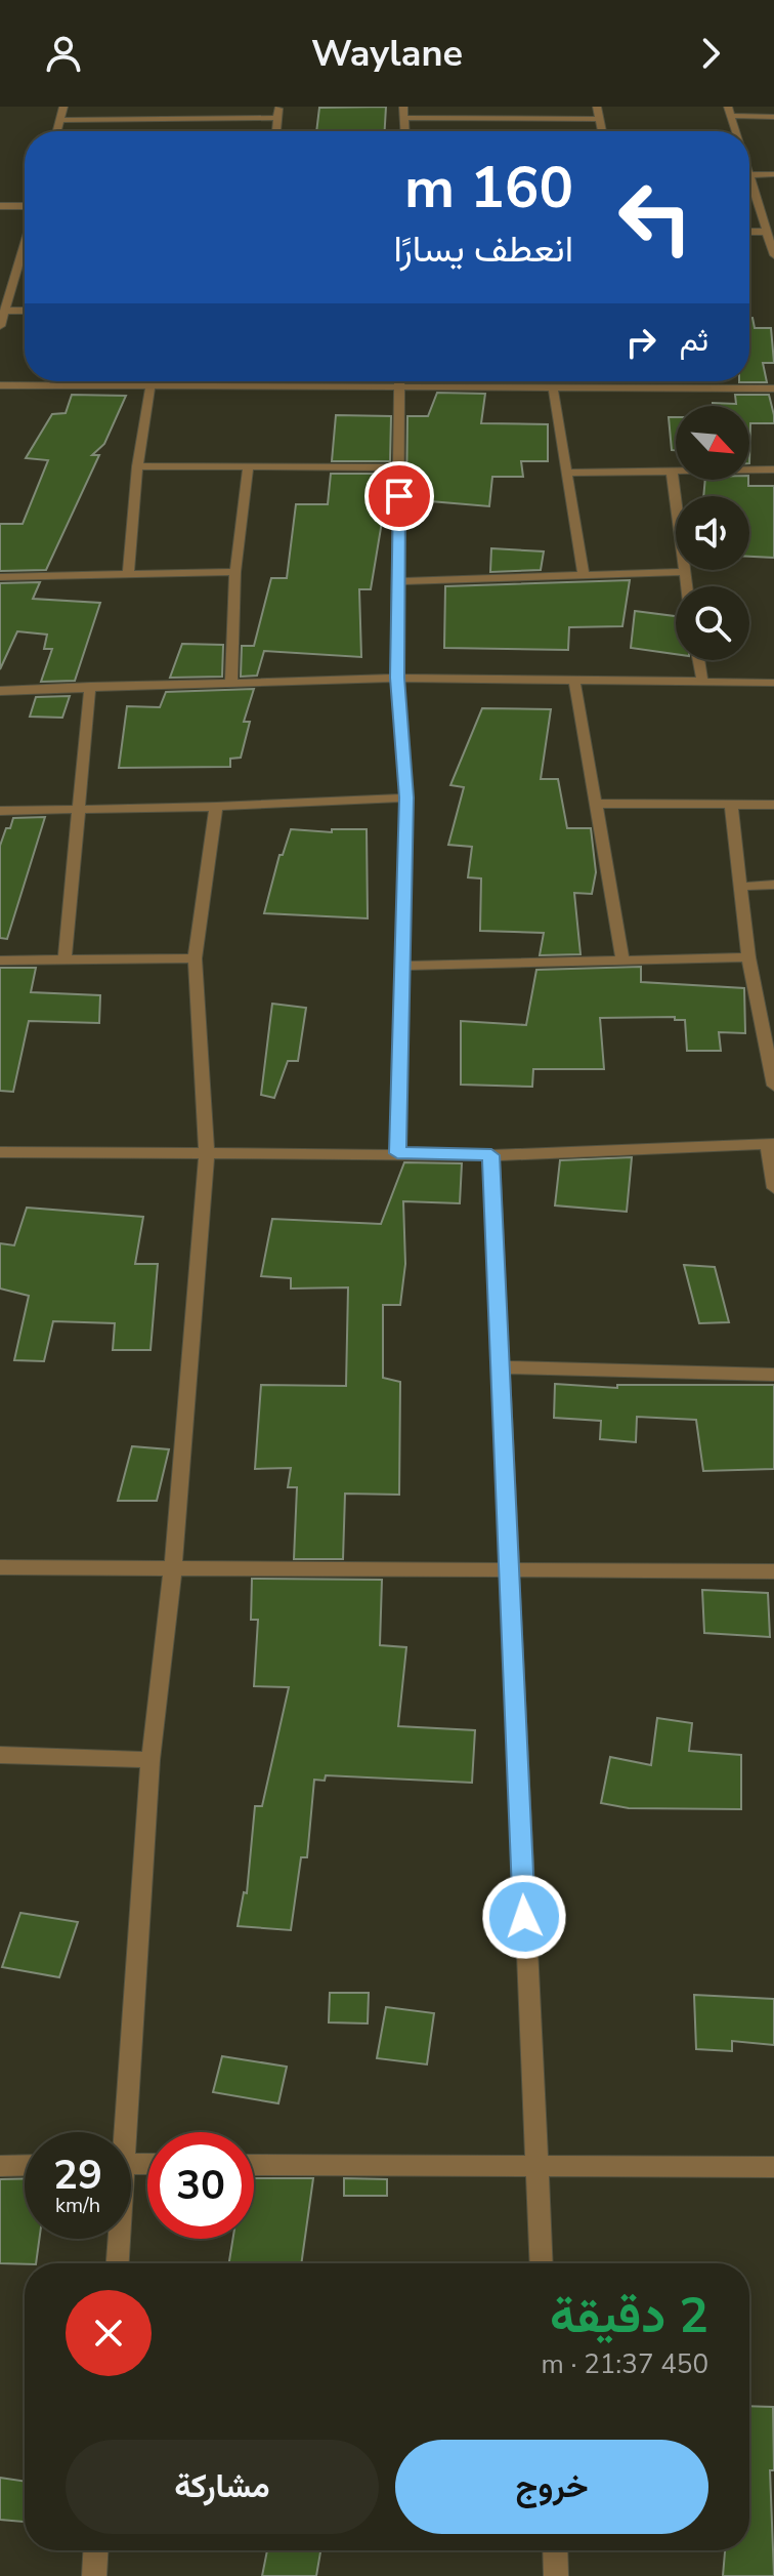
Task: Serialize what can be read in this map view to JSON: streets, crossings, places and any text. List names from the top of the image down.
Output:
{
  "north": "bottom right",
  "page": {
    "header": "Waylane",
    "turn": ["160 m", "انعطف يسارًا"],
    "then": "ثم",
    "speed": "29 km/h",
    "limit": "30",
    "heading": ["2 دقيقة", "450 m · 21:37"],
    "buttons": ["خروج", "مشاركة"]
  }
}
